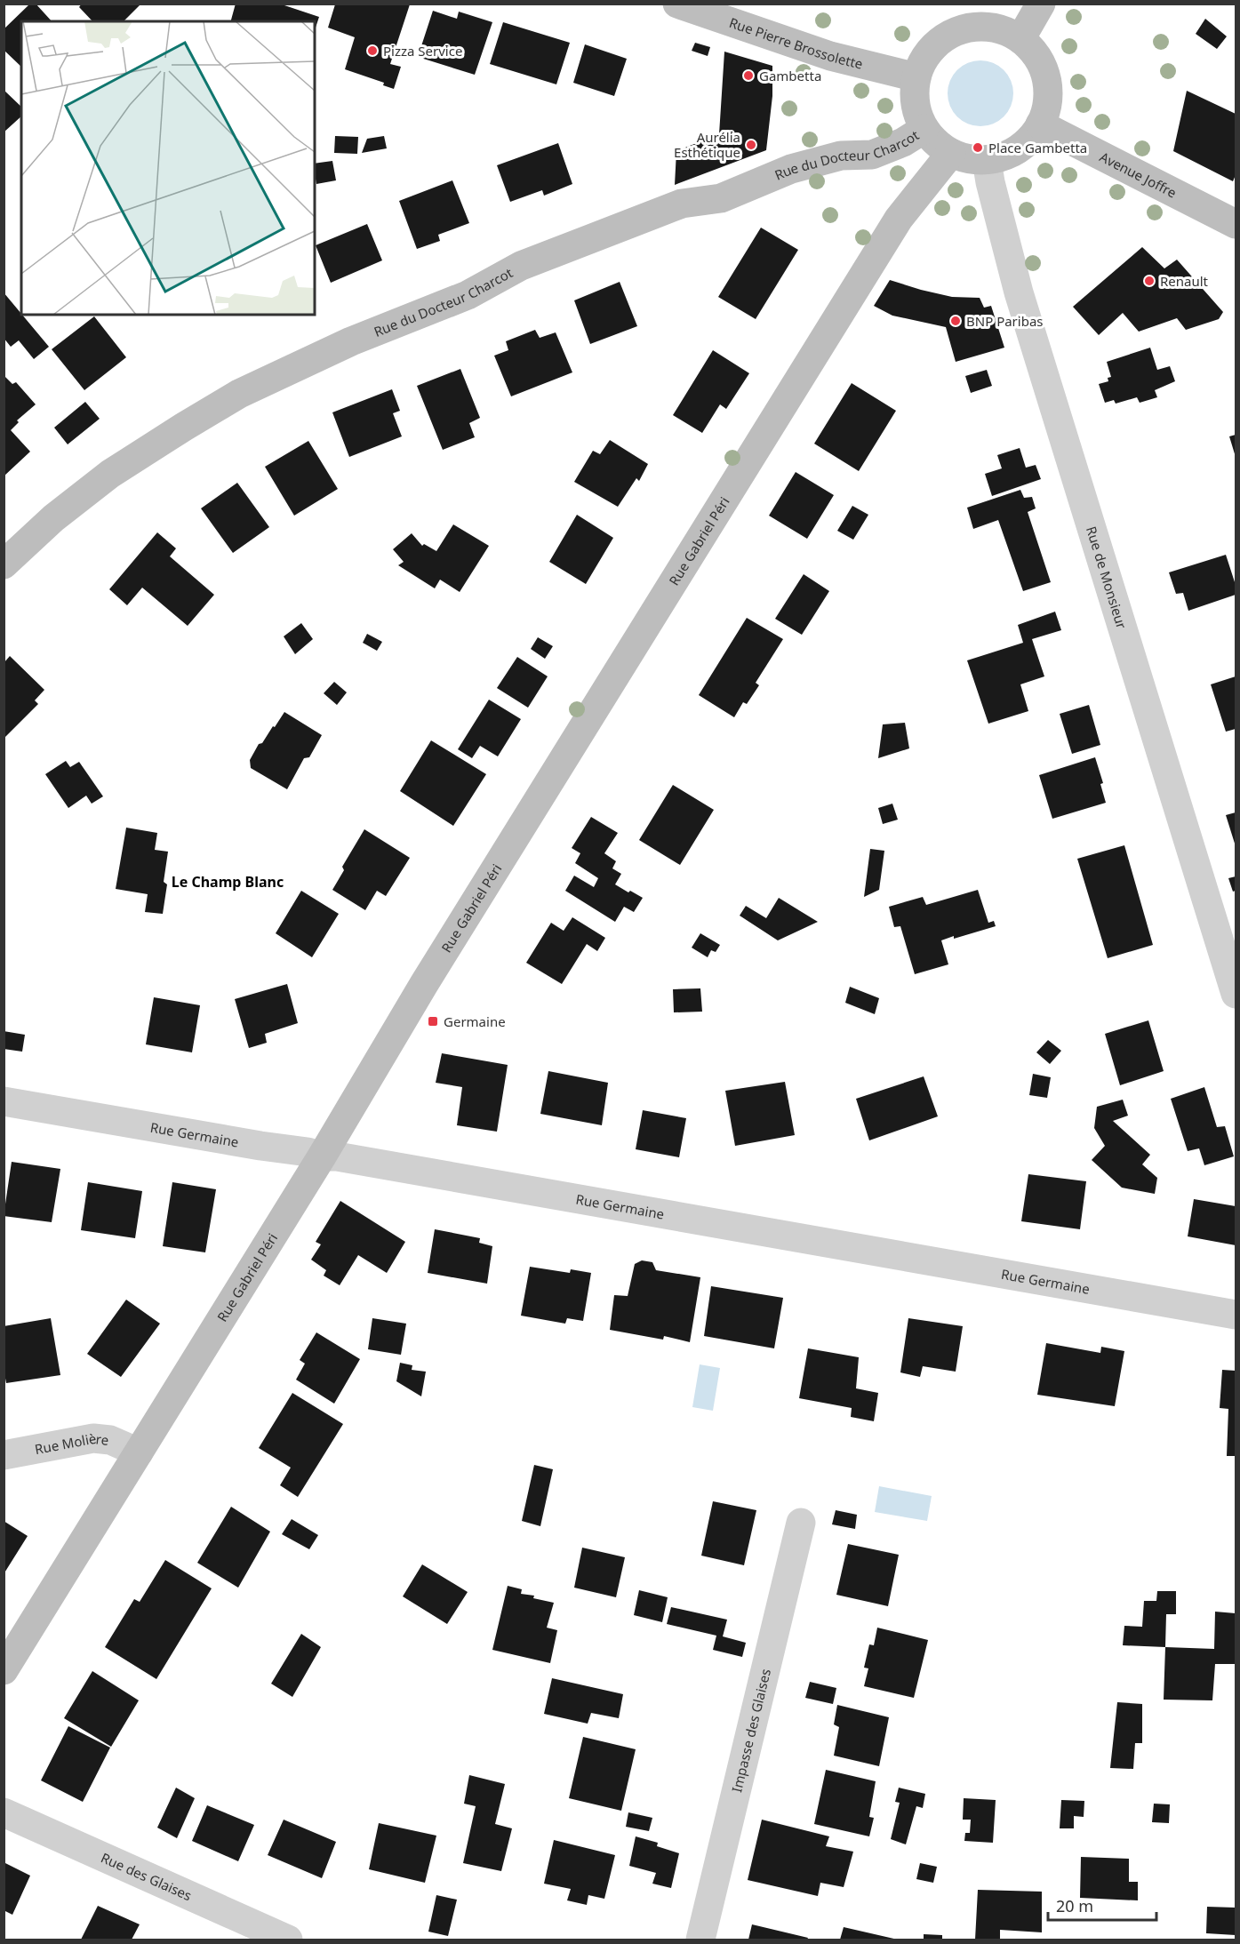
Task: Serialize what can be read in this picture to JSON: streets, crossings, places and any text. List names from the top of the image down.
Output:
{
  "streets": {
    "street": [
      "Rue Pierre Brossolette",
      "Rue du Docteur Charcot",
      "Avenue Joffre",
      "Rue Gabriel Péri",
      "Rue de Monsieur",
      "Rue Germaine",
      "Rue Molière",
      "Impasse des Glaises",
      "Rue des Glaises"
    ]
  },
  "crossings": [
    ["Rue Pierre Brossolette", "Rue du Docteur Charcot"],
    ["Rue Pierre Brossolette", "Avenue Joffre"],
    ["Rue Pierre Brossolette", "Rue Gabriel Péri"],
    ["Rue Pierre Brossolette", "Rue de Monsieur"],
    ["Rue du Docteur Charcot", "Avenue Joffre"],
    ["Rue du Docteur Charcot", "Rue Gabriel Péri"],
    ["Rue du Docteur Charcot", "Rue de Monsieur"],
    ["Avenue Joffre", "Rue Gabriel Péri"],
    ["Avenue Joffre", "Rue de Monsieur"],
    ["Rue Gabriel Péri", "Rue de Monsieur"],
    ["Rue Gabriel Péri", "Rue Germaine"],
    ["Rue Gabriel Péri", "Rue Molière"]
  ],
  "districts": ["Le Champ Blanc"],
  "places": {
    "other": [
      "Pizza Service",
      "Gambetta",
      "Aurélia Esthétique",
      "Place Gambetta",
      "Renault",
      "BNP Paribas"
    ],
    "transit": ["Germaine"]
  },
  "scale_bar": "20 m"
}
